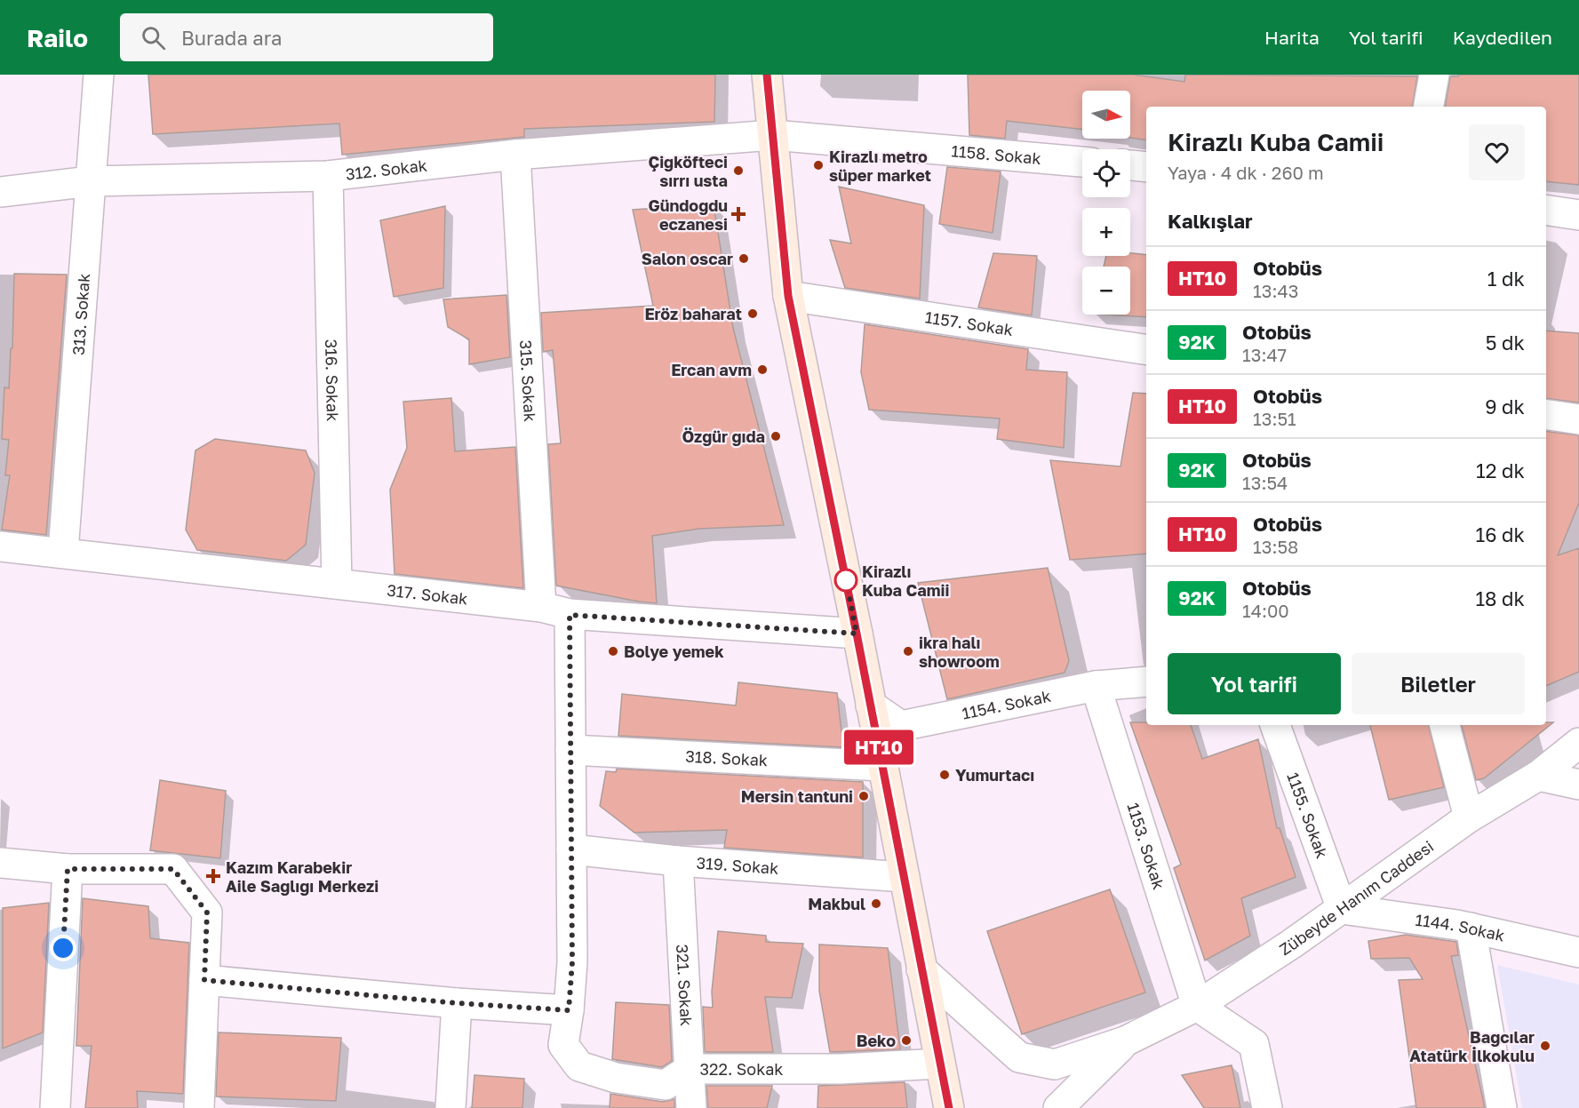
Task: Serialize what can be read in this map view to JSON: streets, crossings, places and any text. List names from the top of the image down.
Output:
{
  "streets": {
    "street": [
      "1158. Sokak",
      "312. Sokak",
      "313. Sokak",
      "1157. Sokak",
      "316. Sokak",
      "315. Sokak",
      "317. Sokak",
      "1154. Sokak",
      "318. Sokak",
      "1155. Sokak",
      "1153. Sokak",
      "319. Sokak",
      "Zübeyde Hanım Caddesi",
      "1144. Sokak",
      "321. Sokak",
      "322. Sokak"
    ]
  },
  "crossings": [
    ["1158. Sokak", "312. Sokak"],
    ["312. Sokak", "313. Sokak"],
    ["312. Sokak", "316. Sokak"],
    ["312. Sokak", "315. Sokak"],
    ["313. Sokak", "317. Sokak"],
    ["316. Sokak", "317. Sokak"],
    ["315. Sokak", "317. Sokak"],
    ["317. Sokak", "322. Sokak"],
    ["1154. Sokak", "1153. Sokak"],
    ["318. Sokak", "322. Sokak"],
    ["1155. Sokak", "Zübeyde Hanım Caddesi"],
    ["1155. Sokak", "1144. Sokak"],
    ["1153. Sokak", "Zübeyde Hanım Caddesi"],
    ["319. Sokak", "321. Sokak"],
    ["319. Sokak", "322. Sokak"],
    ["Zübeyde Hanım Caddesi", "1144. Sokak"],
    ["321. Sokak", "322. Sokak"]
  ],
  "places": {
    "other": [
      "Kirazlı metro süper market",
      "Çiğköfteci sırrı usta",
      "Salon oscar",
      "Eröz baharat",
      "Ercan avm",
      "Özgür gıda",
      "Kirazlı Kuba Camii",
      "Bolye yemek",
      "ikra halı showroom",
      "Yumurtacı",
      "Mersin tantuni",
      "Makbul",
      "Beko",
      "Bağcılar Atatürk İlkokulu"
    ],
    "health": ["Gündoğdu eczanesi", "Kazım Karabekir Aile Sağlığı Merkezi"]
  },
  "lines": ["bus line HT10"],
  "north": "right",
  "page": {
    "header": "Railo",
    "search": "Burada ara",
    "nav": ["Harita", "Yol tarifi", "Kaydedilen"],
    "on_map": "HT10",
    "map_buttons": ["+", "−"],
    "heading": [
      ["Kirazlı Kuba Camii", "Yaya · 4 dk · 260 m"],
      "Kalkışlar"
    ],
    "list": [
      {
        "mark": "HT10",
        "name": "Otobüs",
        "note": "13:43",
        "value": "1 dk"
      },
      {
        "mark": "92K",
        "name": "Otobüs",
        "note": "13:47",
        "value": "5 dk"
      },
      {
        "mark": "HT10",
        "name": "Otobüs",
        "note": "13:51",
        "value": "9 dk"
      },
      {
        "mark": "92K",
        "name": "Otobüs",
        "note": "13:54",
        "value": "12 dk"
      },
      {
        "mark": "HT10",
        "name": "Otobüs",
        "note": "13:58",
        "value": "16 dk"
      },
      {
        "mark": "92K",
        "name": "Otobüs",
        "note": "14:00",
        "value": "18 dk"
      }
    ],
    "buttons": ["Yol tarifi", "Biletler"]
  }
}
